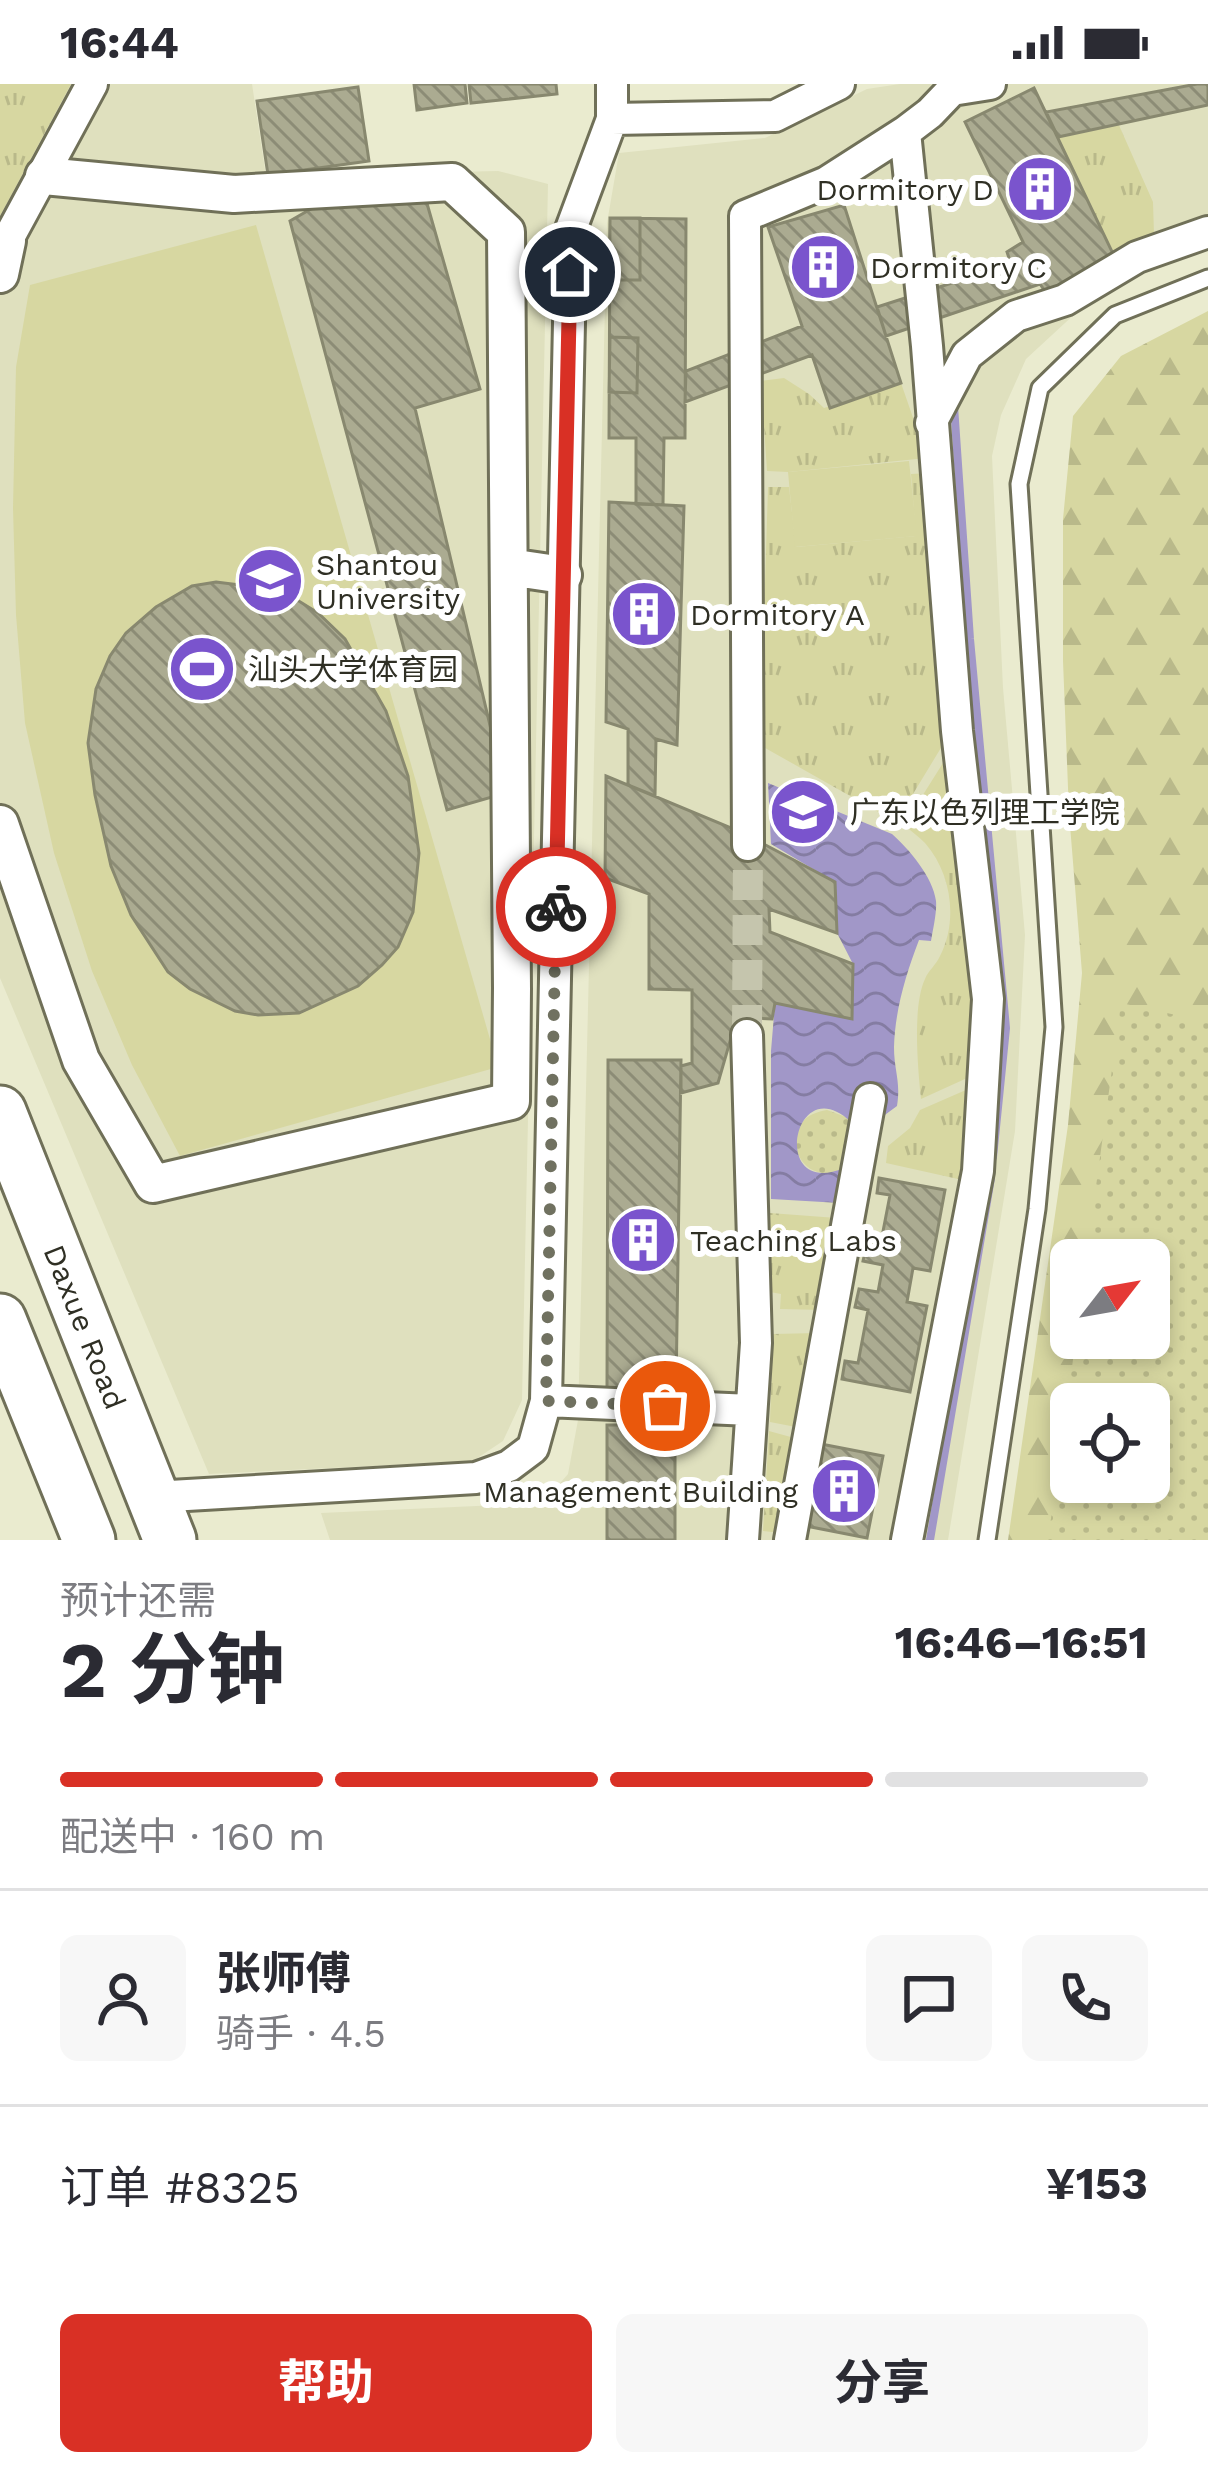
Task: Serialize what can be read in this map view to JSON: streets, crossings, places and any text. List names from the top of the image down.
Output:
{
  "streets": {
    "highway": ["Daxue Road"]
  },
  "places": {
    "building": [
      "Dormitory D",
      "Dormitory C",
      "Dormitory A",
      "Teaching Labs",
      "Management Building"
    ],
    "school or university": ["Shantou University", "广东以色列理工学院"],
    "sports": ["汕头大学体育园"]
  },
  "north": "top right",
  "page": {
    "status": "16:44",
    "heading": ["2 分钟", "预计还需", "16:46–16:51"],
    "panel": [
      "张师傅",
      "骑手 · 4.5",
      "订单 #8325",
      "¥153"
    ],
    "bar": "配送中 · 160 m",
    "buttons": ["帮助", "分享"]
  }
}
